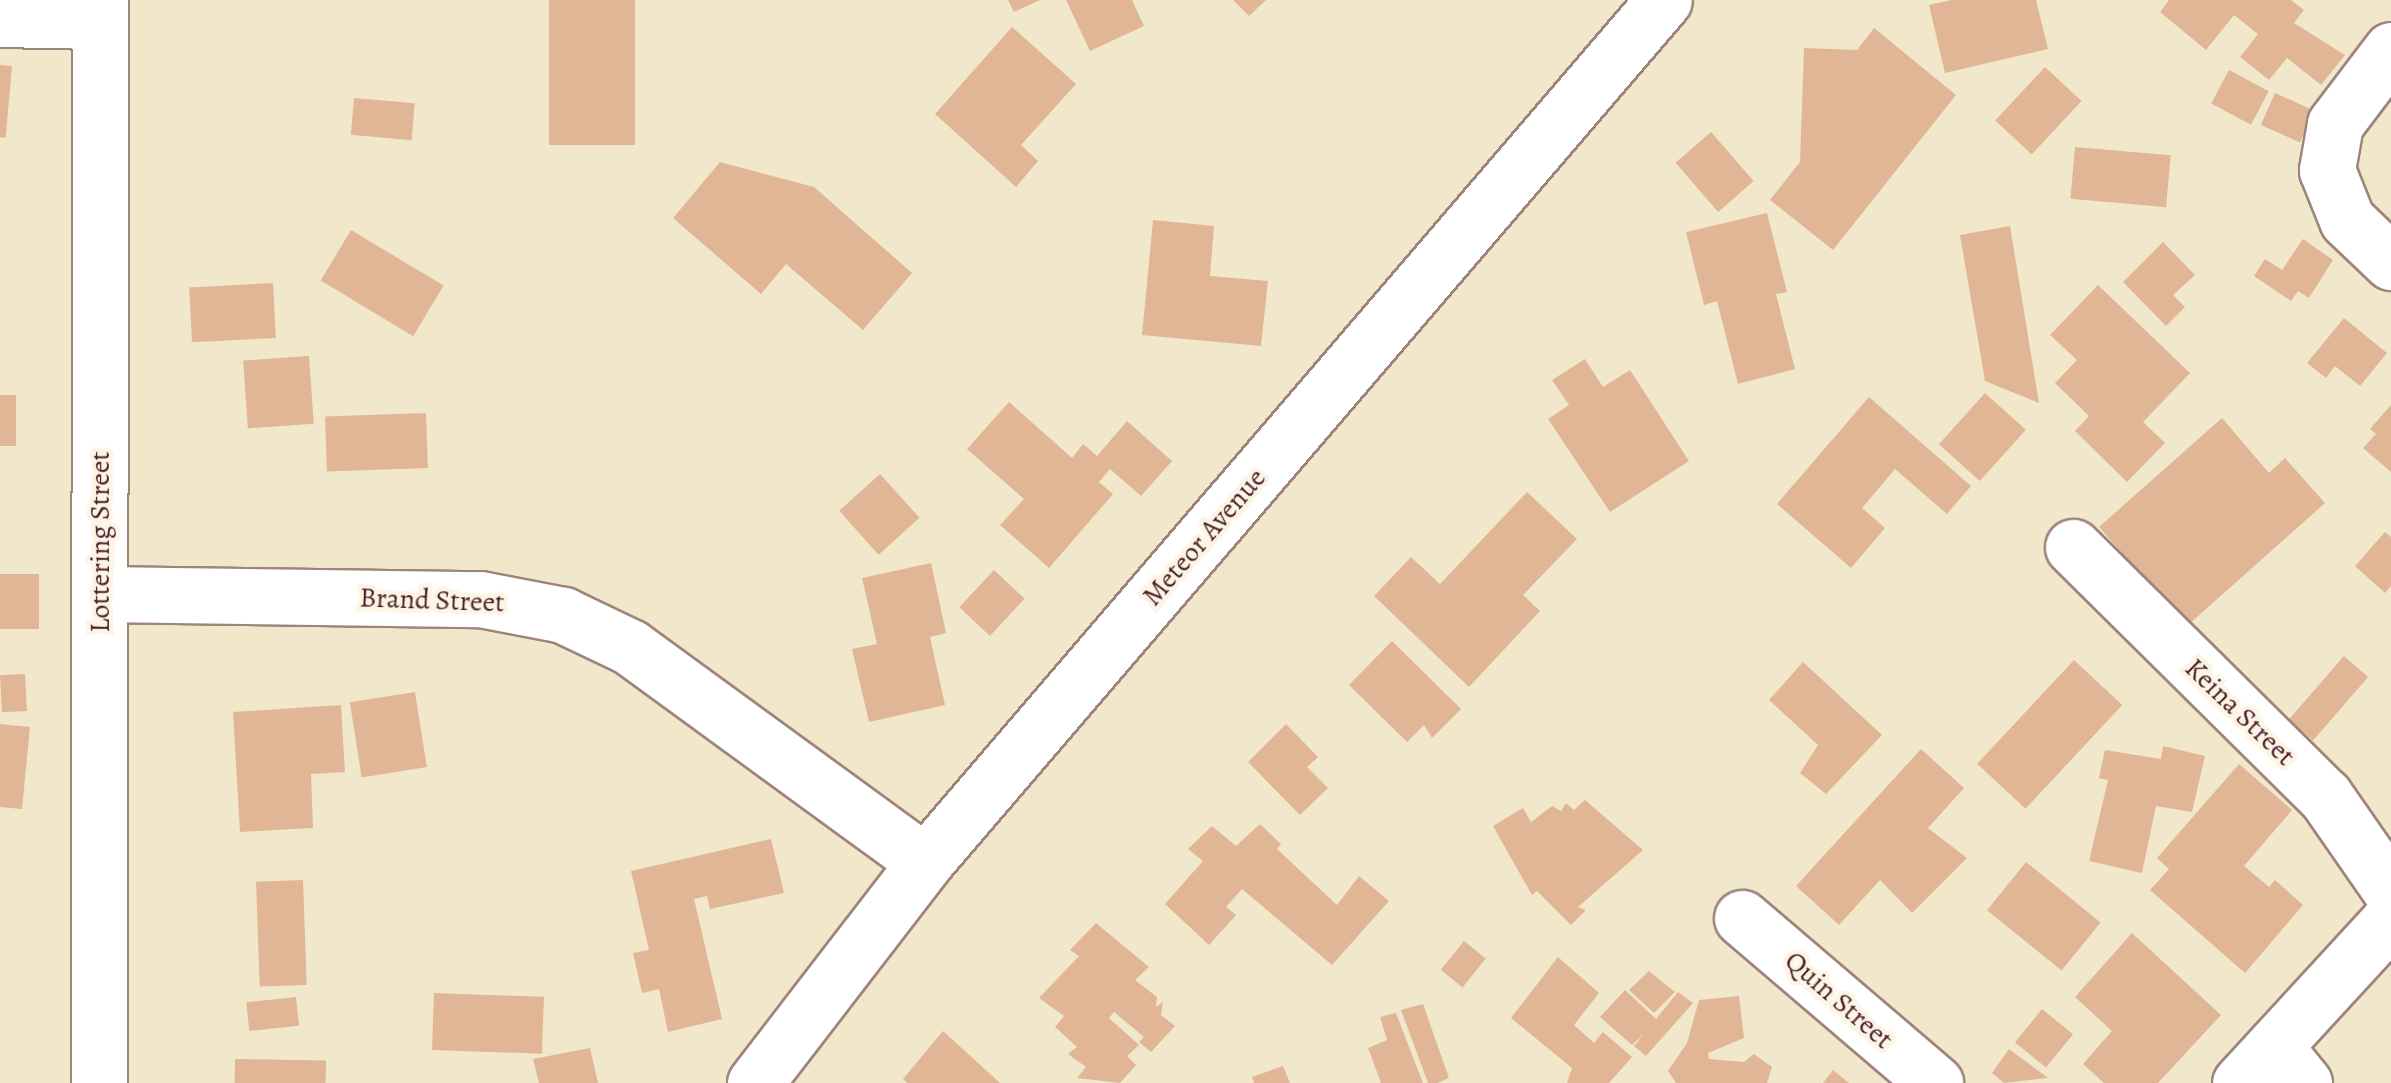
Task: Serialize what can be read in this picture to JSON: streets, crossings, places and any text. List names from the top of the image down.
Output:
{
  "streets": {
    "street": [
      "Meteor Avenue",
      "Lottering Street",
      "Brand Street",
      "Keina Street",
      "Quin Street"
    ]
  },
  "crossings": [
    ["Meteor Avenue", "Brand Street"],
    ["Lottering Street", "Brand Street"]
  ]
}
